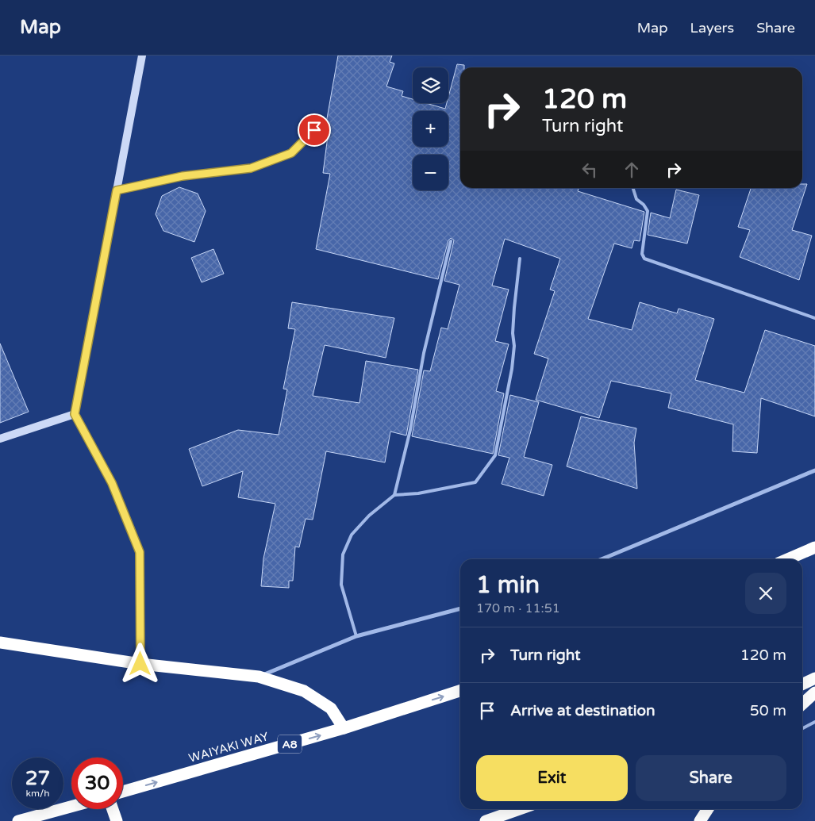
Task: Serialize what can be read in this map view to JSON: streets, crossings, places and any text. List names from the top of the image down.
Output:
{
  "streets": {
    "highway": ["A8", "WAIYAKI WAY"]
  },
  "one_way": ["WAIYAKI WAY"],
  "page": {
    "header": "Map",
    "nav": ["Map", "Layers", "Share"],
    "map_buttons": ["+", "−"],
    "turn": ["120 m", "Turn right"],
    "heading": ["1 min", "170 m · 11:51"],
    "list": [
      {
        "name": "Turn right",
        "value": "120 m"
      },
      {
        "name": "Arrive at destination",
        "value": "50 m"
      }
    ],
    "buttons": ["Exit", "Share"],
    "speed": "27 km/h",
    "limit": "30"
  }
}
